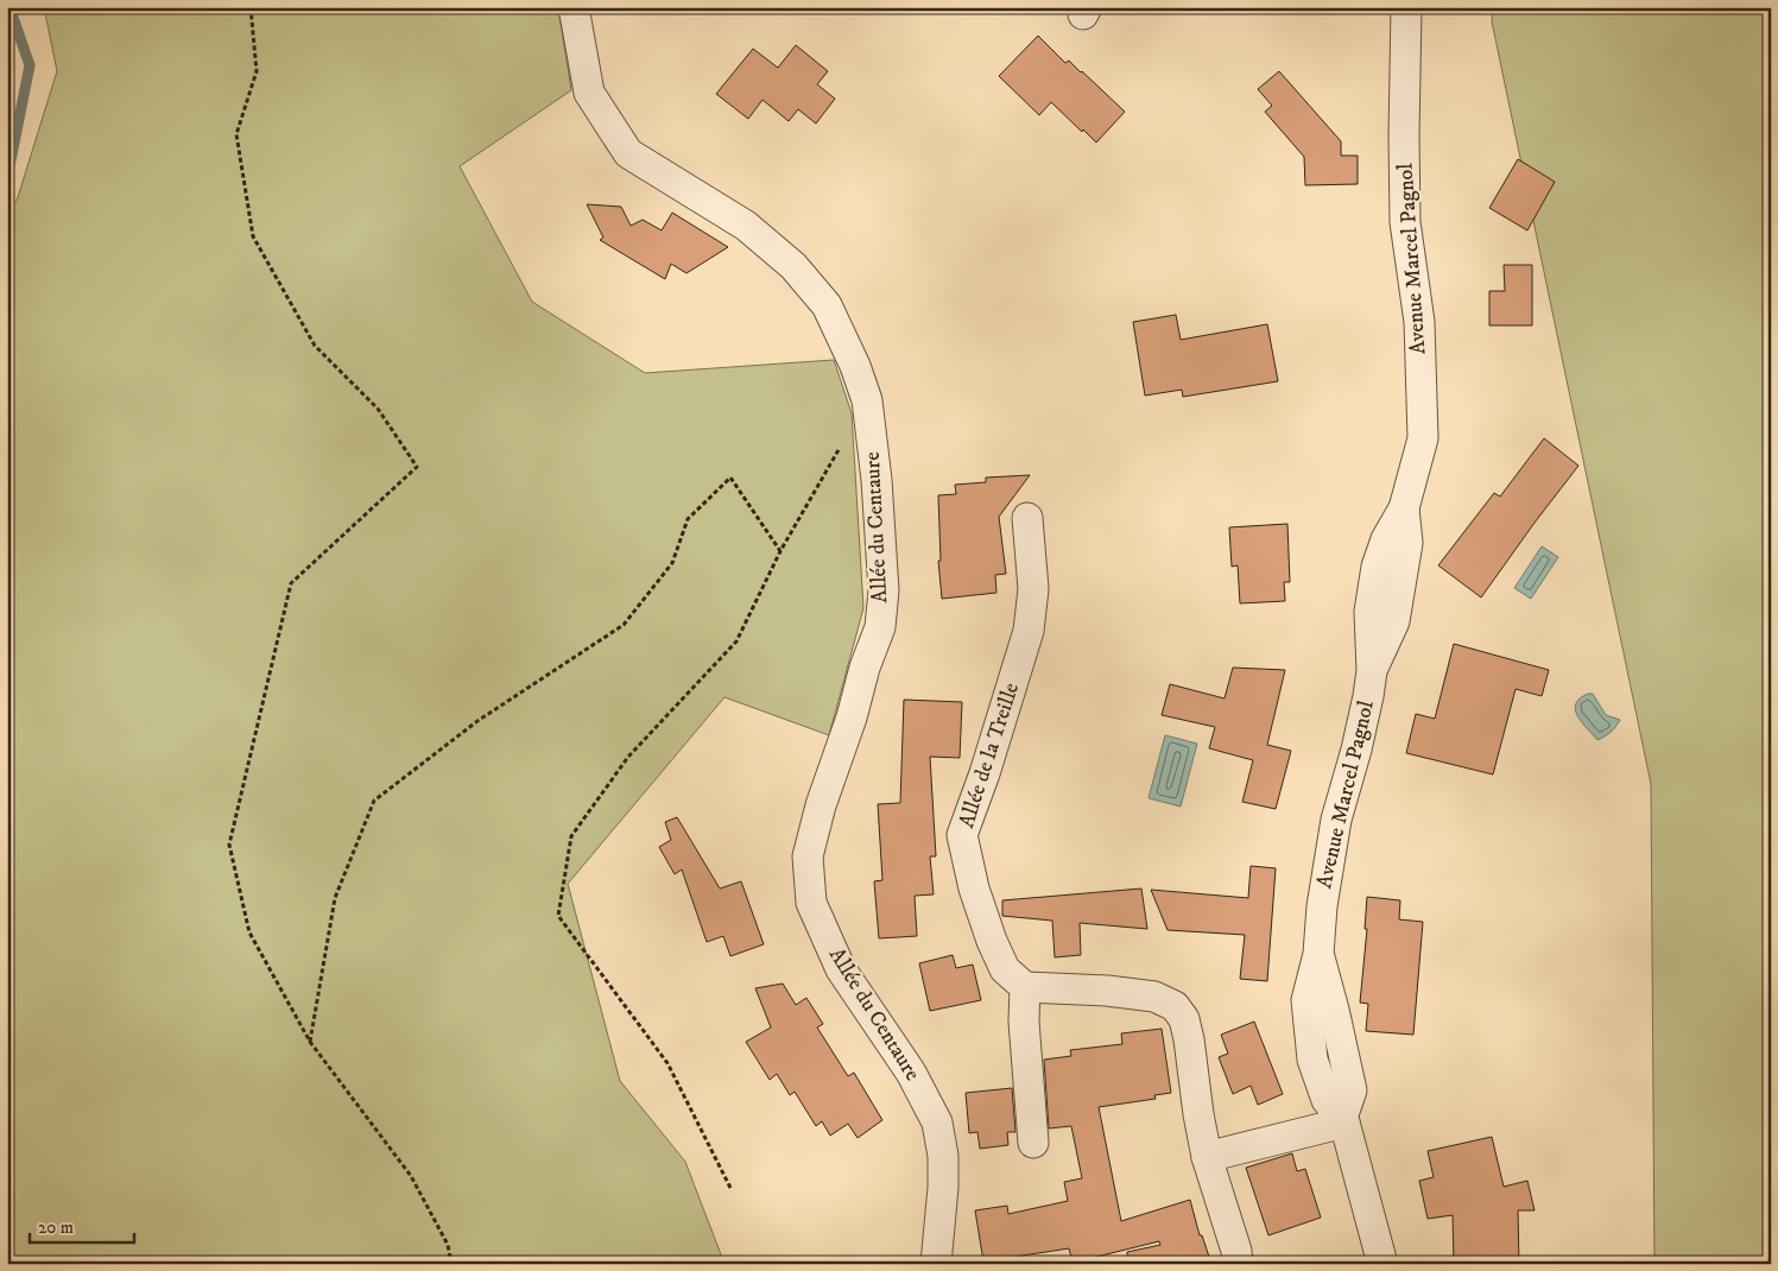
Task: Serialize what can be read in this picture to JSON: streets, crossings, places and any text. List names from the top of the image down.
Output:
{
  "streets": {
    "street": ["Avenue Marcel Pagnol", "Allée du Centaure", "Allée de la Treille"]
  },
  "scale_bar": "20 m"
}
